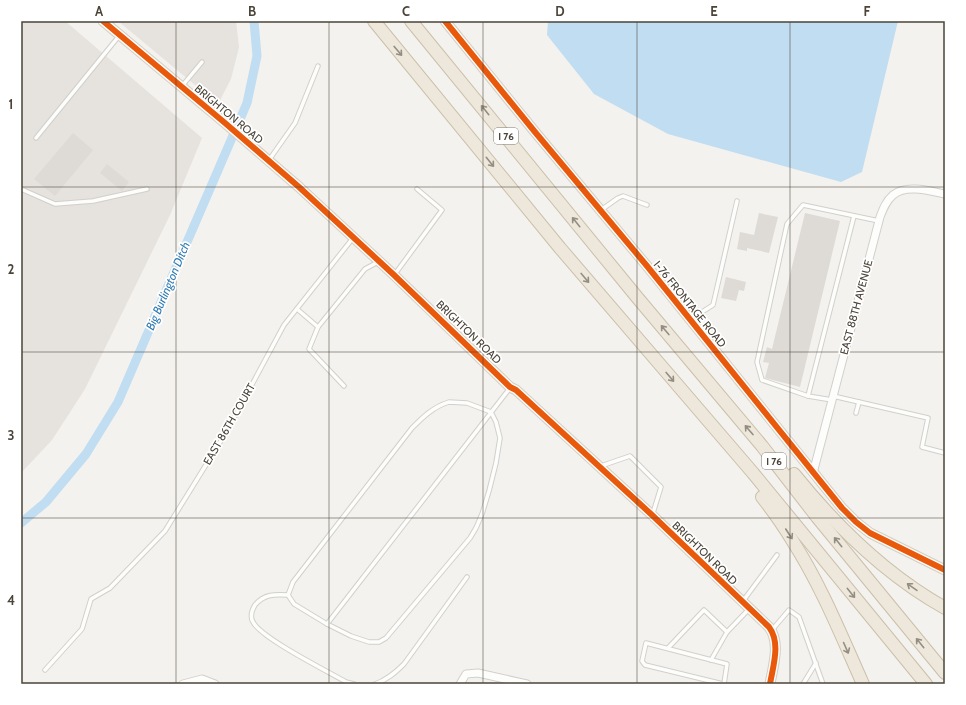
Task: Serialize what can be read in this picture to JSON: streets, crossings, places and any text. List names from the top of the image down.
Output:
{
  "streets": {
    "highway": ["I 76"],
    "street": ["BRIGHTON ROAD", "I-76 FRONTAGE ROAD", "EAST 88TH AVENUE"],
    "lane": ["EAST 86TH COURT"]
  },
  "crossings": [
    ["BRIGHTON ROAD", "EAST 86TH COURT"],
    ["I-76 FRONTAGE ROAD", "EAST 88TH AVENUE"]
  ],
  "water": ["Big Burlington Ditch"],
  "grid": {
    "columns": [
      "A",
      "B",
      "C",
      "D",
      "E",
      "F"
    ],
    "rows": [
      "1",
      "2",
      "3",
      "4"
    ]
  }
}
